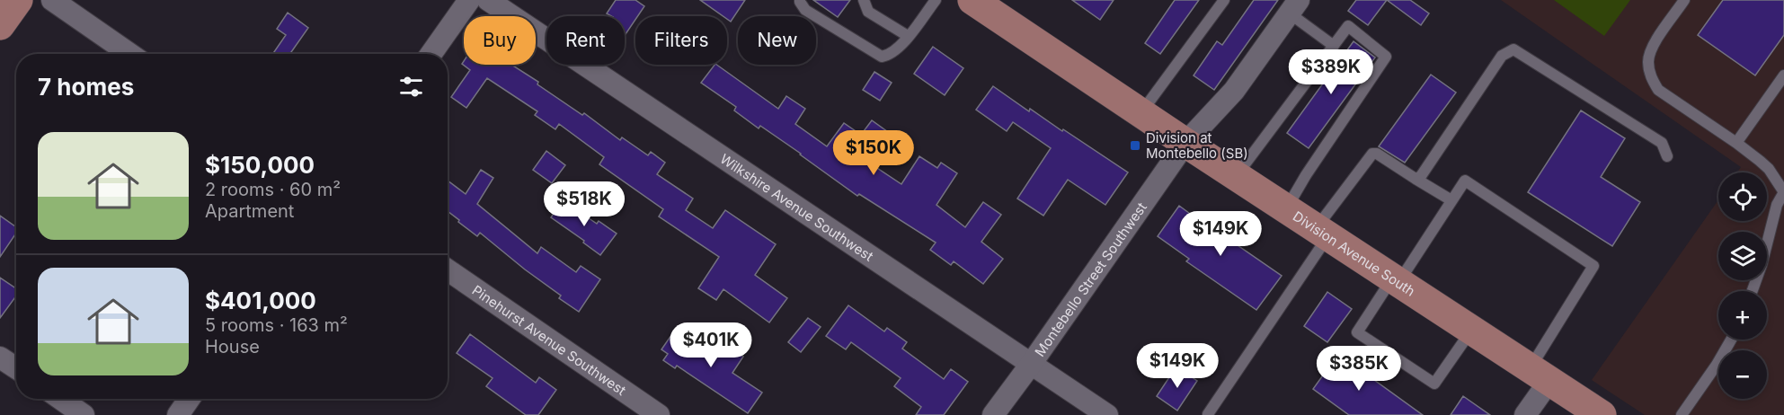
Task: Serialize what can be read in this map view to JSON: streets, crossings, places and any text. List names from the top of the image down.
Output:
{
  "streets": {
    "main road": ["Division Avenue South"],
    "street": ["Wilkshire Avenue Southwest", "Montebello Street Southwest", "Pinehurst Avenue Southwest"]
  },
  "crossings": [
    ["Wilkshire Avenue Southwest", "Montebello Street Southwest"],
    ["Division Avenue South", "Montebello Street Southwest"]
  ],
  "places": {
    "transit": ["Division at Montebello (SB)"]
  },
  "page": {
    "chip": [
      "Buy",
      "Rent",
      "Filters",
      "New"
    ],
    "price": [
      "$389K",
      "$150K",
      "$518K",
      "$149K",
      "$401K",
      "$149K",
      "$385K"
    ],
    "heading": "7 homes",
    "list": [
      {
        "name": "$150,000",
        "note": "2 rooms · 60 m² · Apartment"
      },
      {
        "name": "$401,000",
        "note": "5 rooms · 163 m² · House"
      }
    ],
    "map_buttons": ["+", "−"]
  }
}
